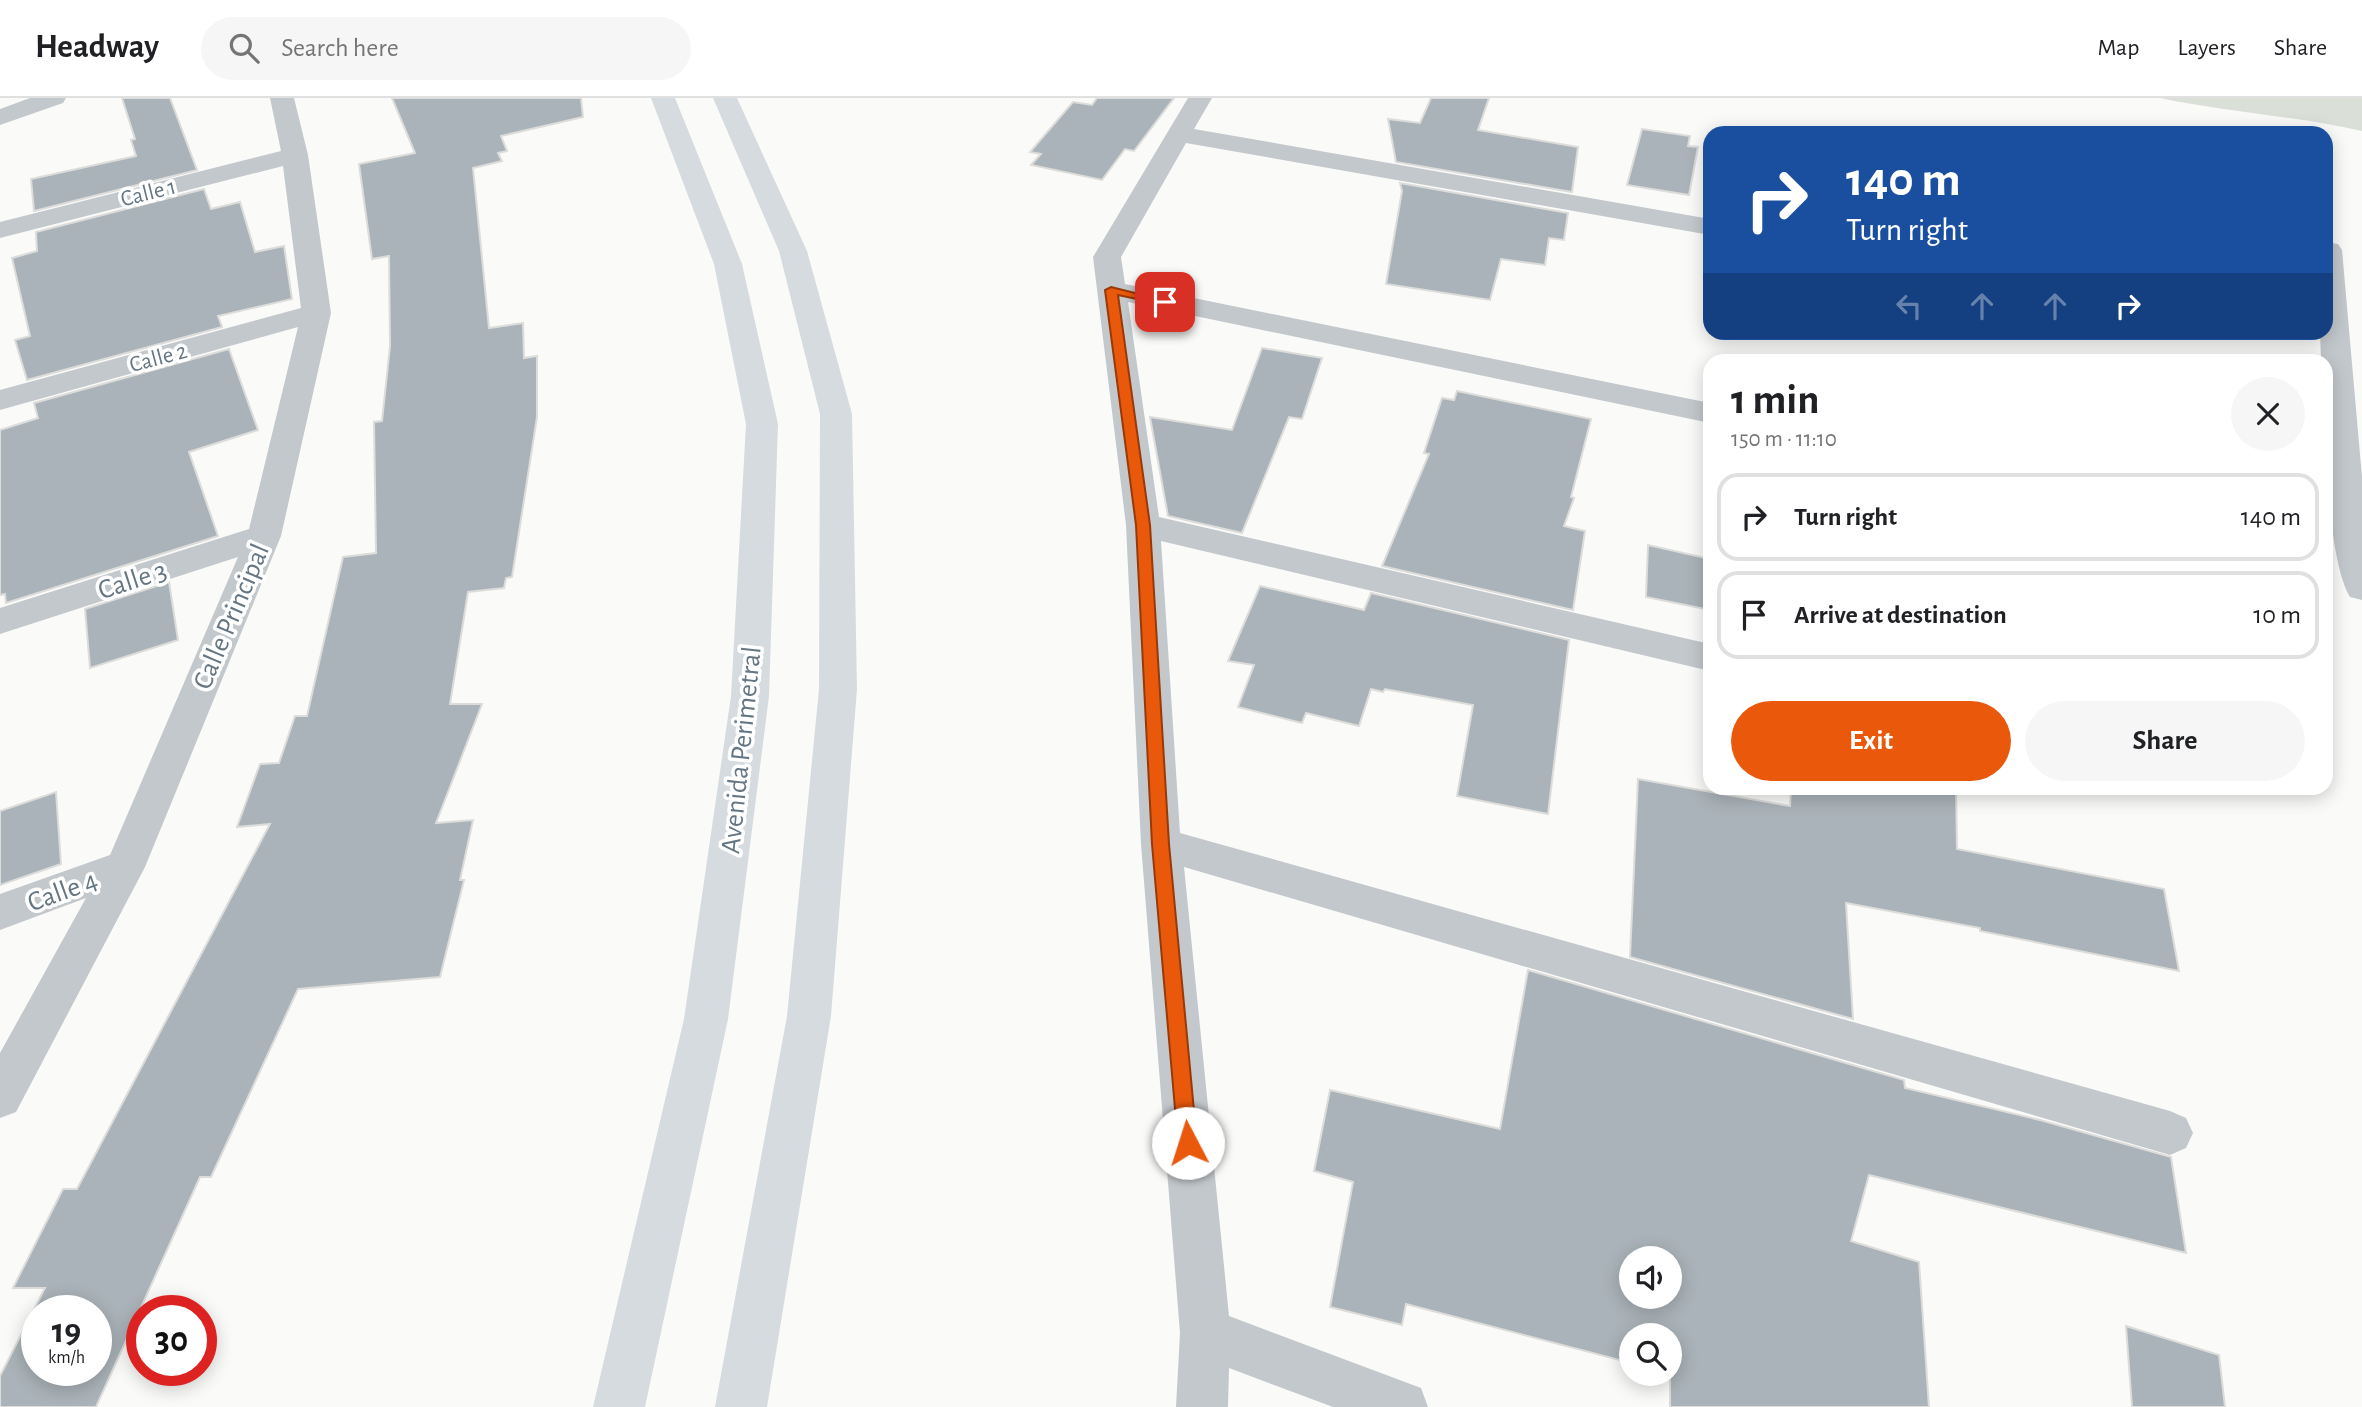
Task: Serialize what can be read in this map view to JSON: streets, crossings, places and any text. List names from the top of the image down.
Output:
{
  "streets": {
    "main road": ["Avenida Perimetral"],
    "street": [
      "Calle 1",
      "Calle 2",
      "Calle 3",
      "Calle Principal",
      "Calle 4"
    ]
  },
  "crossings": [
    ["Calle 1", "Calle Principal"],
    ["Calle 2", "Calle Principal"],
    ["Calle 3", "Calle Principal"],
    ["Calle Principal", "Calle 4"]
  ],
  "page": {
    "header": "Headway",
    "search": "Search here",
    "nav": ["Map", "Layers", "Share"],
    "turn": ["140 m", "Turn right"],
    "heading": ["1 min", "150 m · 11:10"],
    "list": [
      {
        "name": "Turn right",
        "value": "140 m"
      },
      {
        "name": "Arrive at destination",
        "value": "10 m"
      }
    ],
    "buttons": ["Exit", "Share"],
    "speed": "19 km/h",
    "limit": "30"
  }
}
